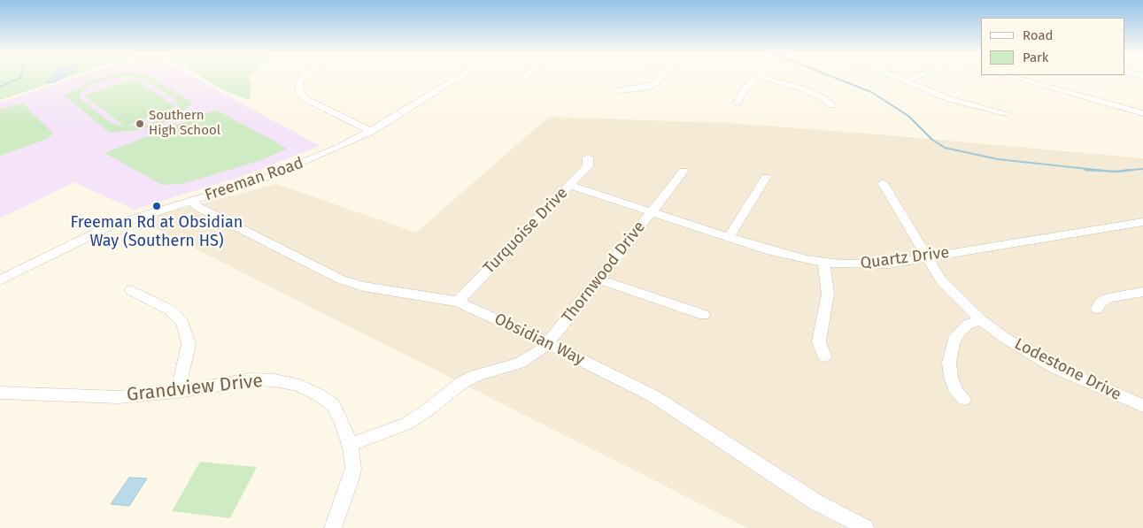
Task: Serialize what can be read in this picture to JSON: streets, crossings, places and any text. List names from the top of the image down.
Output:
{
  "streets": {
    "street": [
      "Freeman Road",
      "Turquoise Drive",
      "Quartz Drive",
      "Thornwood Drive",
      "Obsidian Way",
      "Lodestone Drive",
      "Grandview Drive"
    ]
  },
  "crossings": [
    ["Freeman Road", "Obsidian Way"],
    ["Turquoise Drive", "Quartz Drive"],
    ["Turquoise Drive", "Obsidian Way"],
    ["Quartz Drive", "Thornwood Drive"],
    ["Quartz Drive", "Lodestone Drive"],
    ["Thornwood Drive", "Obsidian Way"],
    ["Thornwood Drive", "Grandview Drive"]
  ],
  "places": ["Southern High School", "Freeman Rd at Obsidian Way (Southern HS)"],
  "legend": ["Road", "Park"]
}
